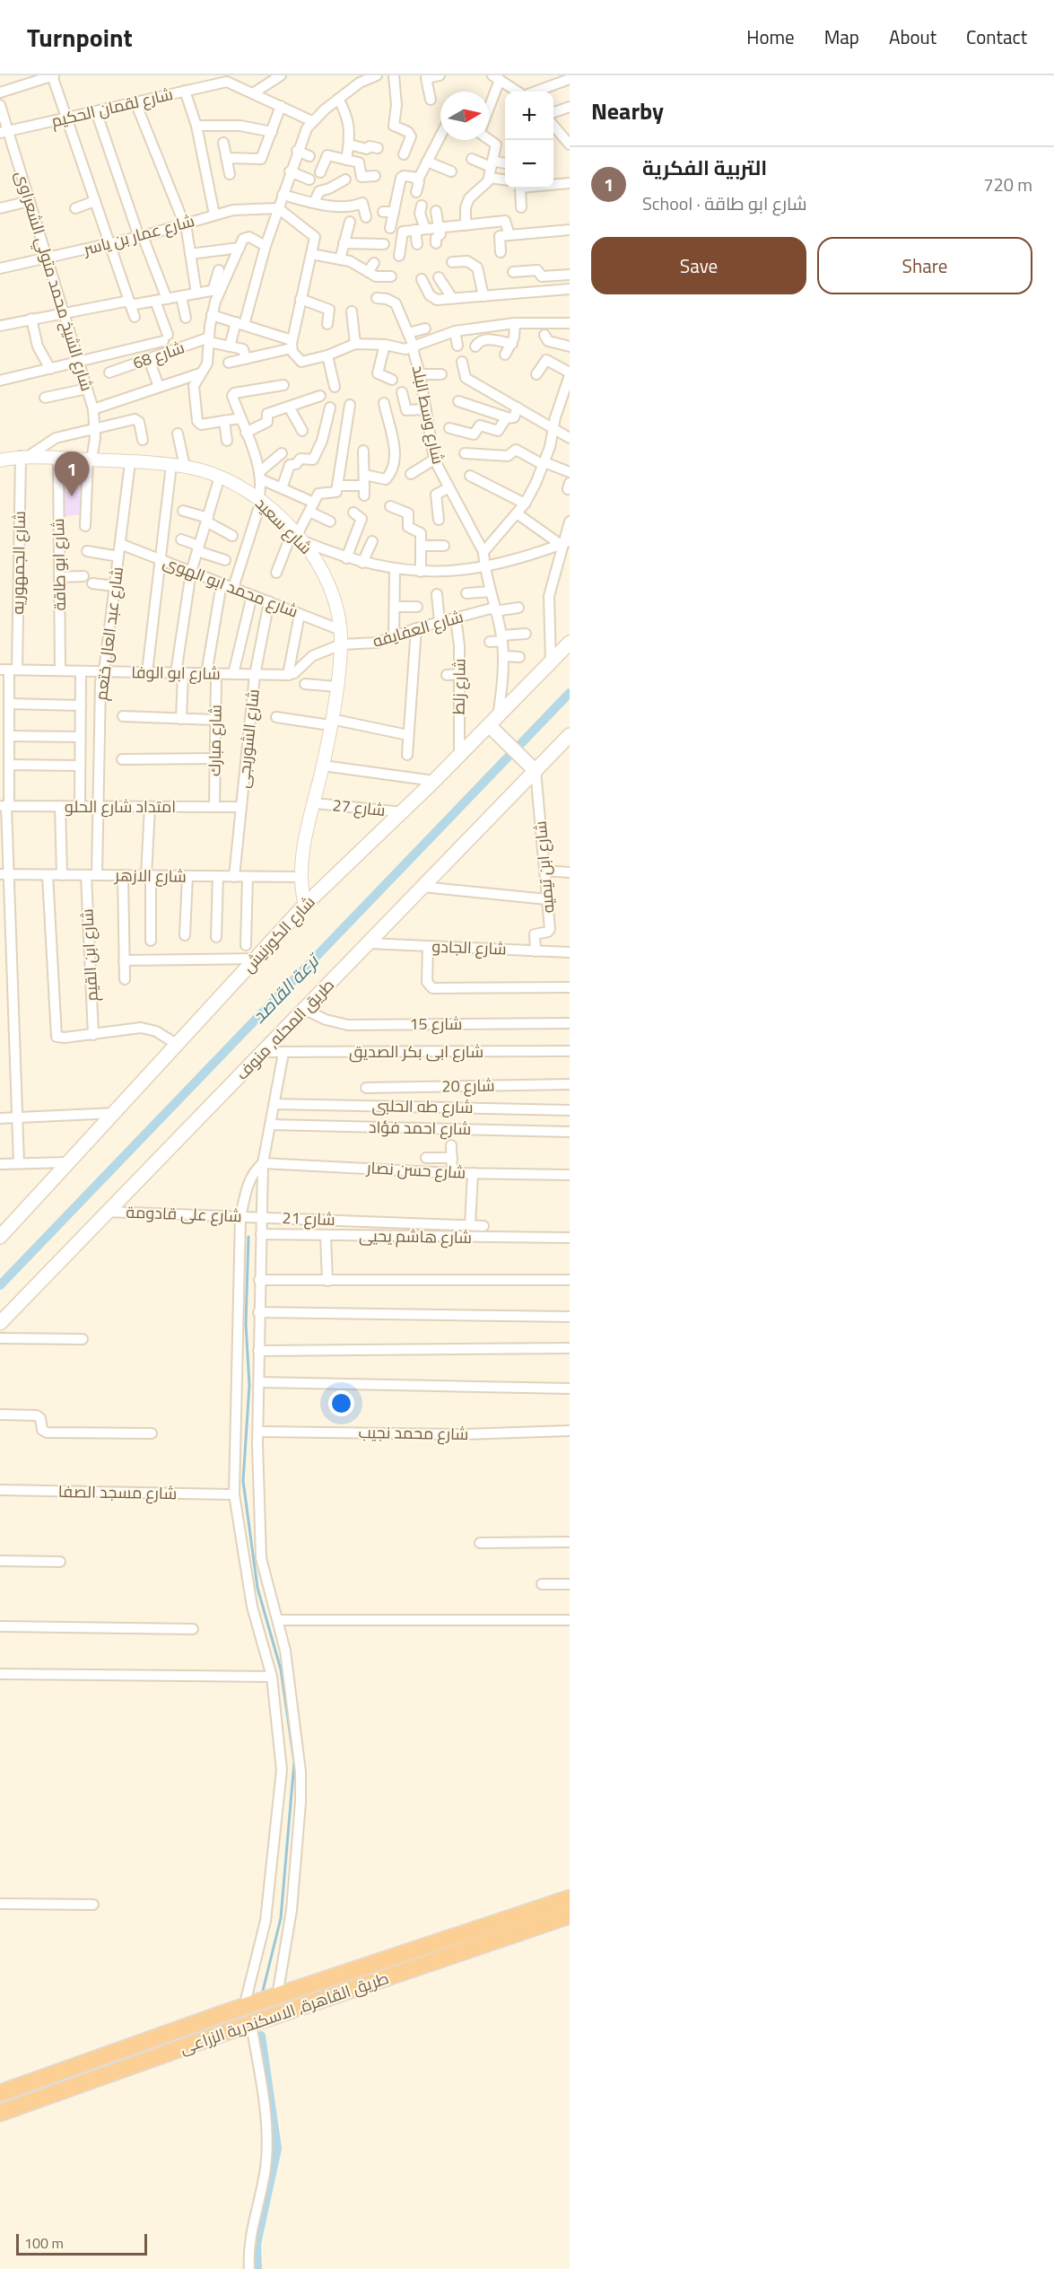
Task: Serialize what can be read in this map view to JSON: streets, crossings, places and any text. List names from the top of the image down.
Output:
{
  "streets": {
    "highway": ["طريق القاهرة, الاسكندرية الزراعى"],
    "main road": ["شارع الكورنيش", "طريق المحله, منوف"],
    "street": [
      "شارع لقمان الحكيم",
      "شارع عمار بن ياسر",
      "شارع الشيخ محمد متولي الشعراوى",
      "شارع 68",
      "شارع وسط البلد",
      "شارع سعيد",
      "شارع الجمهوريه",
      "شارع ابو طاقة",
      "شارع محمد ابو الهوى",
      "شارع العفايفه",
      "شارع عبد العال ختعم",
      "شارع ابو الوفا",
      "شارع زلط",
      "شارع الشوربجى",
      "شارع مبارك",
      "امتداد شارع الحلو",
      "شارع 27",
      "شارع ابن تيميه",
      "شارع الازهر",
      "شارع الجادو",
      "شارع ابن القيم",
      "شارع 15",
      "شارع ابى بكر الصديق",
      "شارع 20",
      "شارع طه الحلبى",
      "شارع احمد فؤاد",
      "شارع حسن نصار",
      "شارع على قادومة",
      "شارع 21",
      "شارع هاشم يحيى",
      "شارع محمد نجيب",
      "شارع مسجد الصفا"
    ]
  },
  "crossings": [
    ["شارع لقمان الحكيم", "شارع الشيخ محمد متولي الشعراوى"],
    ["شارع عمار بن ياسر", "شارع الشيخ محمد متولي الشعراوى"],
    ["شارع الشيخ محمد متولي الشعراوى", "شارع سعيد"],
    ["شارع وسط البلد", "شارع العفايفه"],
    ["شارع وسط البلد", "شارع الكورنيش"],
    ["شارع سعيد", "شارع الجمهوريه"],
    ["شارع سعيد", "شارع ابو طاقة"],
    ["شارع سعيد", "شارع محمد ابو الهوى"],
    ["شارع سعيد", "شارع العفايفه"],
    ["شارع سعيد", "شارع عبد العال ختعم"],
    ["شارع سعيد", "شارع 27"],
    ["شارع سعيد", "شارع الازهر"],
    ["شارع سعيد", "شارع الكورنيش"],
    ["شارع الجمهوريه", "شارع ابو الوفا"],
    ["شارع الجمهوريه", "امتداد شارع الحلو"],
    ["شارع الجمهوريه", "شارع الازهر"],
    ["شارع ابو طاقة", "شارع ابو الوفا"],
    ["شارع محمد ابو الهوى", "شارع عبد العال ختعم"],
    ["شارع محمد ابو الهوى", "شارع الشوربجى"],
    ["شارع محمد ابو الهوى", "شارع مبارك"],
    ["شارع العفايفه", "شارع زلط"],
    ["شارع عبد العال ختعم", "شارع ابو الوفا"],
    ["شارع عبد العال ختعم", "امتداد شارع الحلو"],
    ["شارع عبد العال ختعم", "شارع الازهر"],
    ["شارع ابو الوفا", "شارع الشوربجى"],
    ["شارع ابو الوفا", "شارع مبارك"],
    ["شارع زلط", "شارع الكورنيش"],
    ["شارع الشوربجى", "امتداد شارع الحلو"],
    ["شارع الشوربجى", "شارع الازهر"],
    ["شارع مبارك", "امتداد شارع الحلو"],
    ["شارع 27", "شارع الكورنيش"],
    ["شارع ابن تيميه", "شارع الجادو"],
    ["شارع ابن تيميه", "طريق المحله, منوف"],
    ["شارع الازهر", "شارع ابن القيم"],
    ["شارع الجادو", "طريق المحله, منوف"],
    ["شارع 15", "طريق المحله, منوف"],
    ["طريق المحله, منوف", "شارع ابى بكر الصديق"],
    ["طريق المحله, منوف", "شارع على قادومة"],
    ["شارع على قادومة", "شارع 21"]
  ],
  "water": ["ترعة القاصد"],
  "scale_bar": "100 m",
  "north": "right",
  "page": {
    "header": "Turnpoint",
    "nav": [
      "Home",
      "Map",
      "About",
      "Contact"
    ],
    "heading": "Nearby",
    "map_buttons": ["+", "−"],
    "list": [
      {
        "mark": "1",
        "name": "التربية الفكرية",
        "note": "School · شارع ابو طاقة",
        "value": "720 m"
      }
    ],
    "buttons": ["Save", "Share"],
    "pins": "1",
    "scale": "100 m"
  }
}
